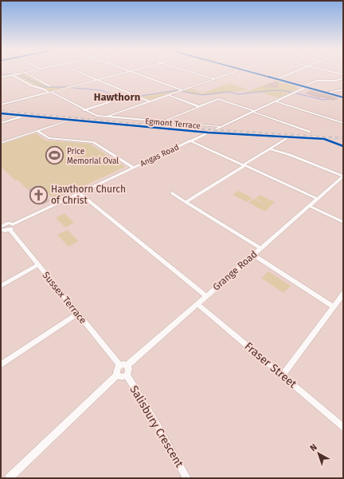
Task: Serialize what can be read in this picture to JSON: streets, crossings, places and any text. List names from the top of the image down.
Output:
{
  "streets": {
    "street": [
      "Egmont Terrace",
      "Angas Road",
      "Grange Road",
      "Sussex Terrace",
      "Fraser Street",
      "Salisbury Crescent"
    ]
  },
  "crossings": [
    ["Egmont Terrace", "Angas Road"],
    ["Angas Road", "Sussex Terrace"],
    ["Grange Road", "Sussex Terrace"],
    ["Grange Road", "Fraser Street"],
    ["Grange Road", "Salisbury Crescent"],
    ["Sussex Terrace", "Salisbury Crescent"]
  ],
  "districts": ["Hawthorn"],
  "places": {
    "sports": ["Price Memorial Oval"],
    "church": ["Hawthorn Church of Christ"]
  },
  "north": "top left"
}
